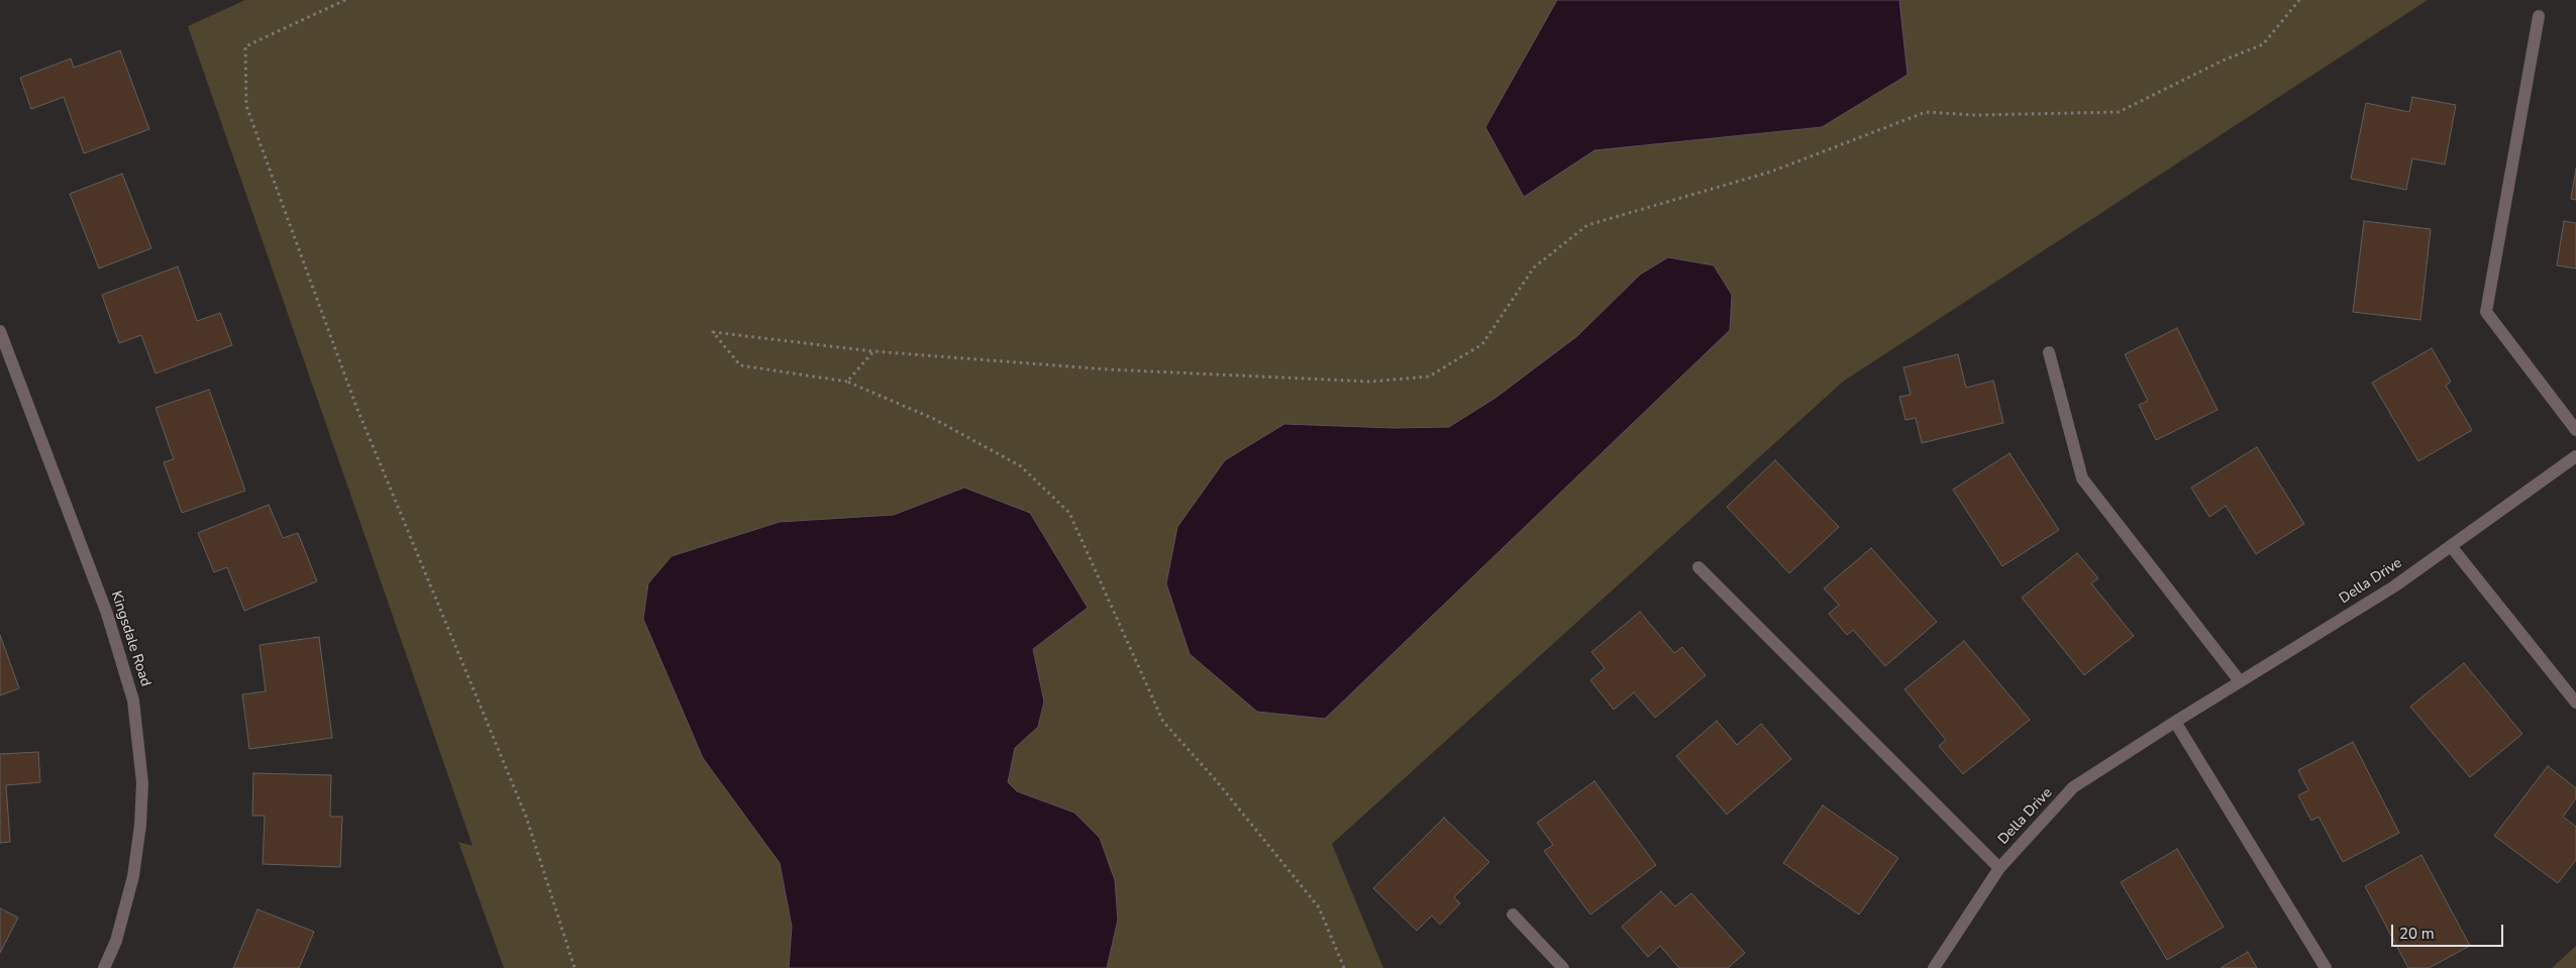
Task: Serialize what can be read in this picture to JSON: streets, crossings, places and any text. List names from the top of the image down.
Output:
{
  "streets": {
    "street": ["Della Drive", "Kingsdale Road"]
  },
  "scale_bar": "20 m"
}
